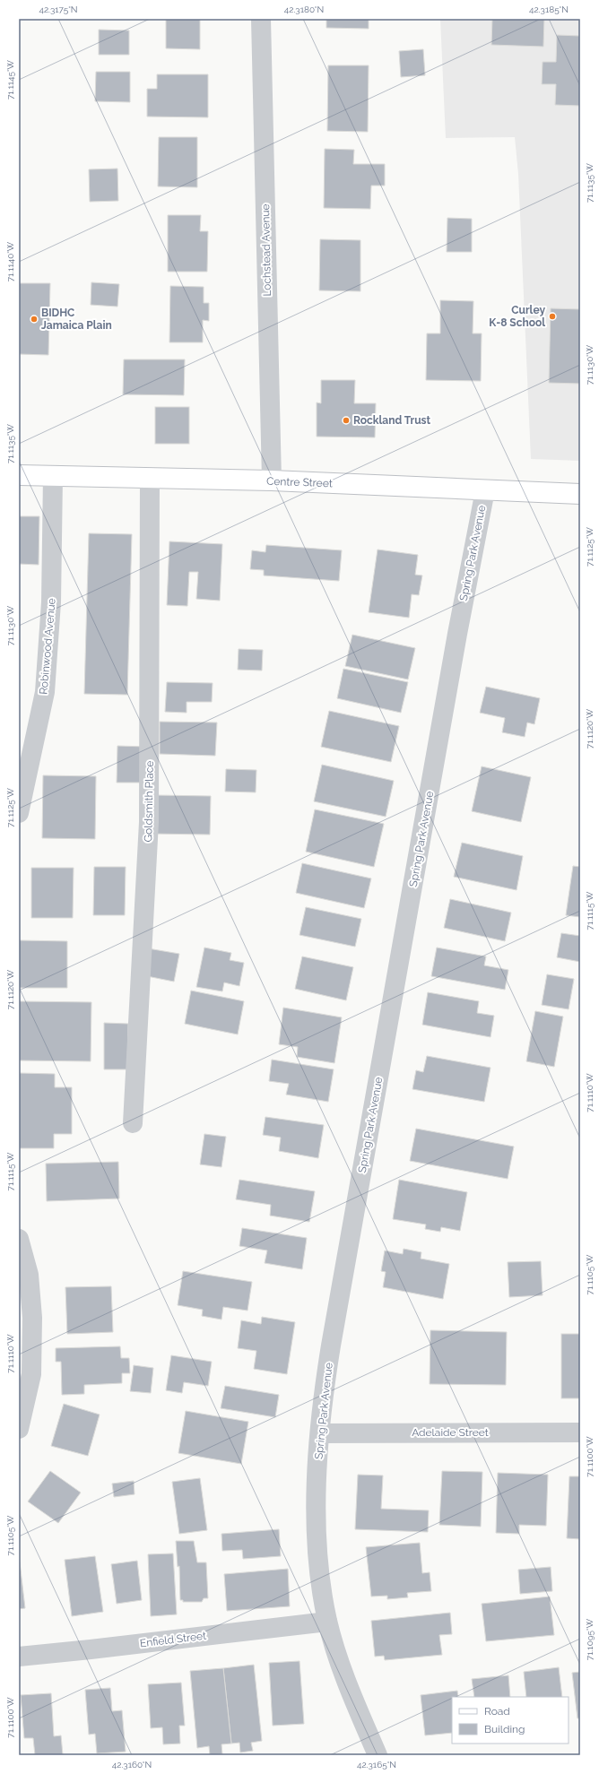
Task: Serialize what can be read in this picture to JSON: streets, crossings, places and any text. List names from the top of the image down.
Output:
{
  "streets": {
    "main road": ["Centre Street"],
    "street": [
      "Lochstead Avenue",
      "Spring Park Avenue",
      "Robinwood Avenue",
      "Goldsmith Place",
      "Adelaide Street",
      "Enfield Street"
    ]
  },
  "crossings": [
    ["Lochstead Avenue", "Centre Street"],
    ["Centre Street", "Spring Park Avenue"],
    ["Centre Street", "Robinwood Avenue"],
    ["Centre Street", "Goldsmith Place"],
    ["Spring Park Avenue", "Adelaide Street"],
    ["Spring Park Avenue", "Enfield Street"]
  ],
  "places": ["Curley K-8 School", "BIDHC Jamaica Plain", "Rockland Trust"],
  "legend": ["Road", "Building"],
  "coordinates": [
    "42.3175°N",
    "42.3180°N",
    "42.3185°N",
    "71.1145°W",
    "71.1135°W",
    "71.1140°W",
    "71.1130°W",
    "71.1125°W",
    "71.1120°W",
    "71.1115°W",
    "71.1110°W",
    "71.1105°W",
    "71.1100°W",
    "71.1095°W",
    "42.3160°N",
    "42.3165°N"
  ]
}
